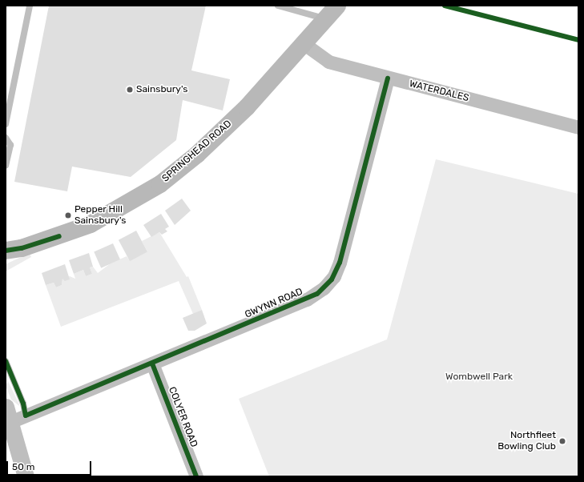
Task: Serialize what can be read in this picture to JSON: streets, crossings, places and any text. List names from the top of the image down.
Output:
{
  "streets": {
    "main road": ["SPRINGHEAD ROAD"],
    "street": ["WATERDALES", "GWYNN ROAD", "COLYER ROAD"]
  },
  "crossings": [
    ["WATERDALES", "SPRINGHEAD ROAD"],
    ["WATERDALES", "GWYNN ROAD"],
    ["GWYNN ROAD", "COLYER ROAD"]
  ],
  "parks": ["Wombwell Park"],
  "places": ["Sainsbury's", "Pepper Hill Sainsbury's", "Northfleet Bowling Club"],
  "scale_bar": "50 m"
}
